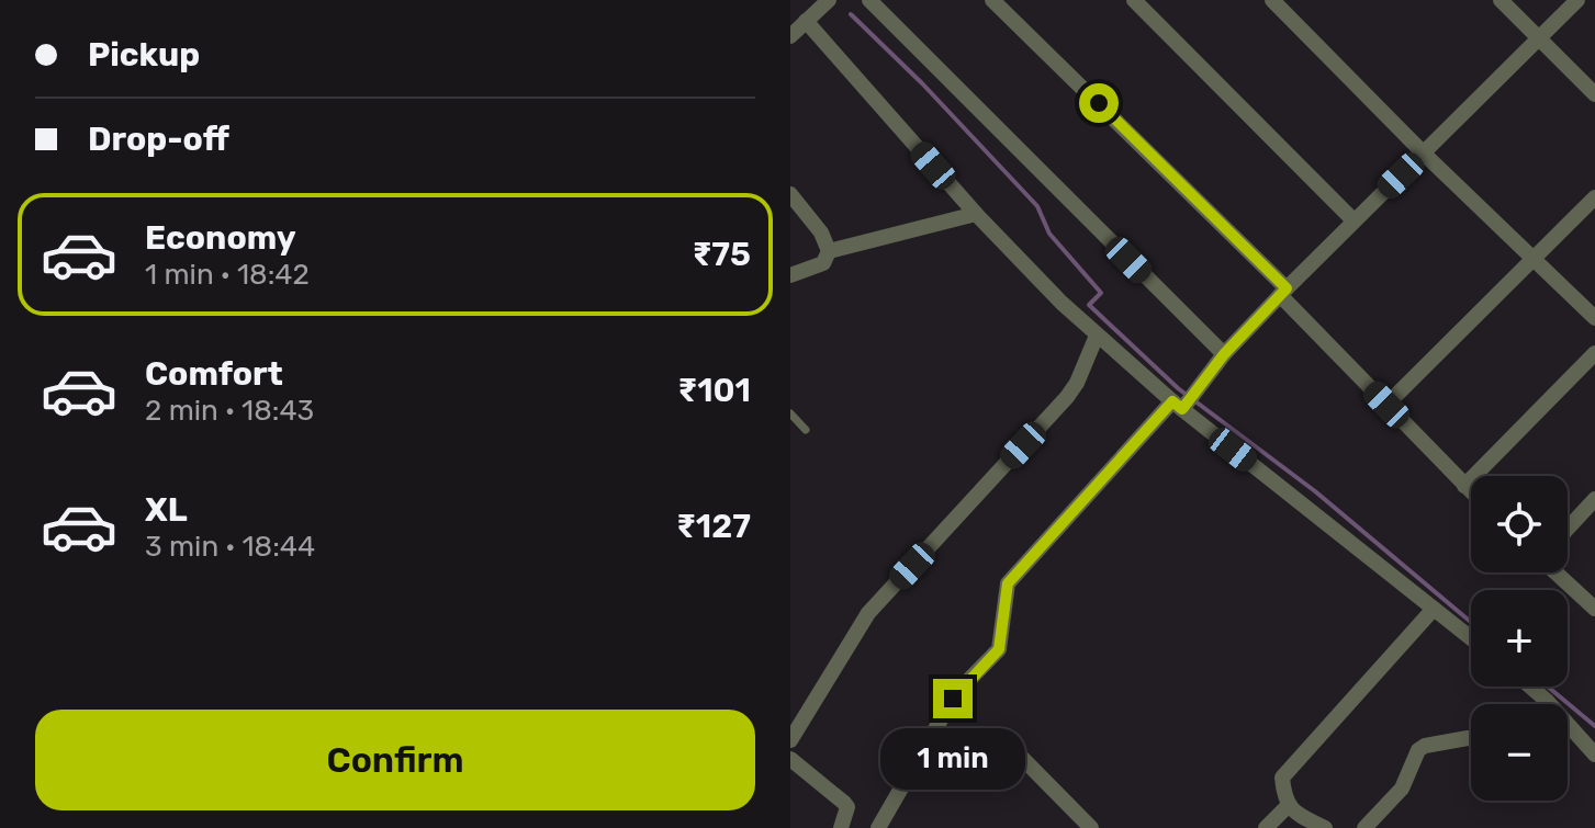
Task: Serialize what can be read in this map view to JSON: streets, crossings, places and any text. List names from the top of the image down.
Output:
{
  "page": {
    "banner": ["Pickup", "Drop-off"],
    "list": [
      {
        "name": "Economy",
        "note": "1 min · 18:42",
        "value": "₹75"
      },
      {
        "name": "Comfort",
        "note": "2 min · 18:43",
        "value": "₹101"
      },
      {
        "name": "XL",
        "note": "3 min · 18:44",
        "value": "₹127"
      }
    ],
    "map_buttons": ["+", "−"],
    "buttons": "Confirm",
    "bubble": "1 min"
  }
}
